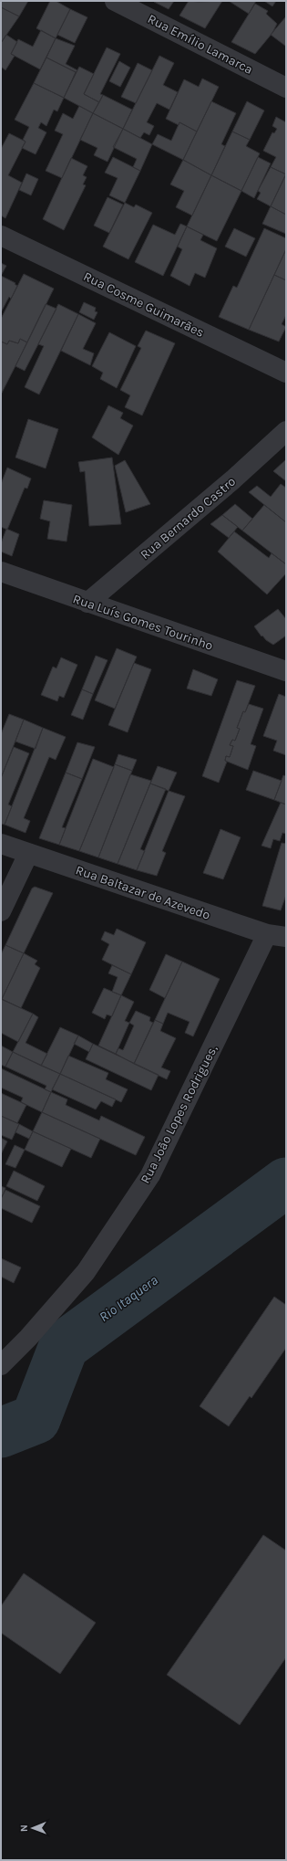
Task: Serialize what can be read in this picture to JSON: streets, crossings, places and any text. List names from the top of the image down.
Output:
{
  "streets": {
    "street": [
      "Rua Emílio Lamarca",
      "Rua Cosme Guimarães",
      "Rua Bernardo Castro",
      "Rua Luís Gomes Tourinho",
      "Rua Baltazar de Azevedo",
      "Rua João Lopes Rodrigues,"
    ]
  },
  "crossings": [
    ["Rua Bernardo Castro", "Rua Luís Gomes Tourinho"],
    ["Rua Baltazar de Azevedo", "Rua João Lopes Rodrigues,"]
  ],
  "water": ["Rio Itaquera"],
  "north": "left"
}
